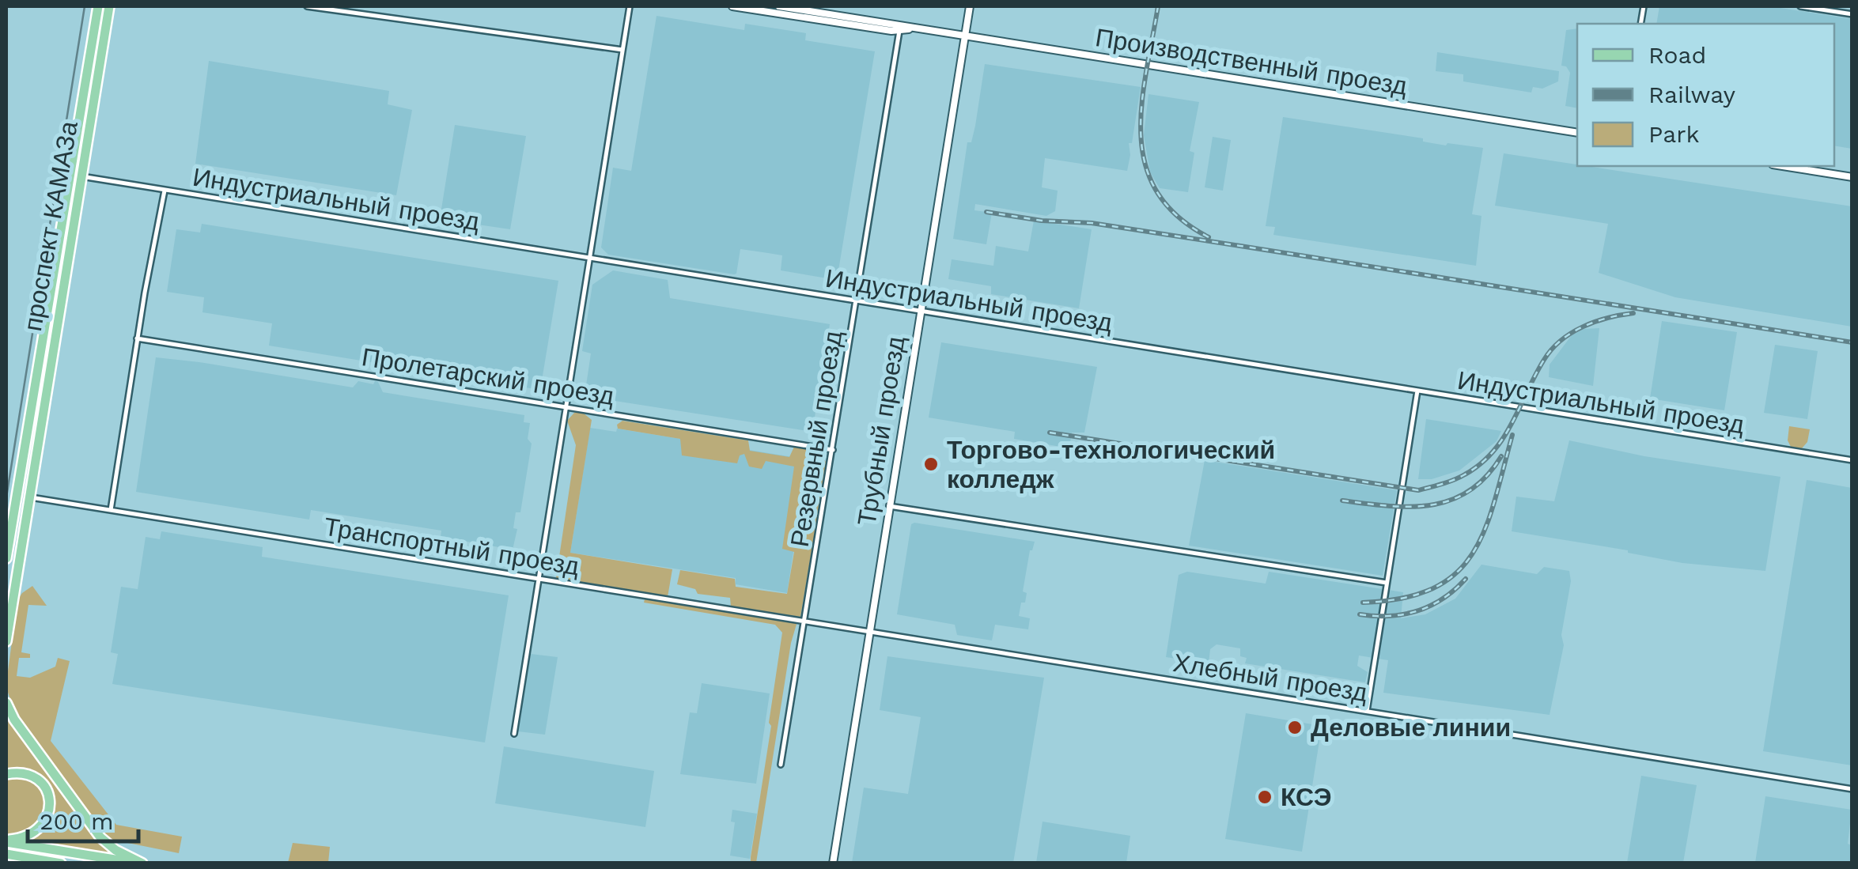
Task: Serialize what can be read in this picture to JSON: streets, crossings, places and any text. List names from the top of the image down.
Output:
{
  "streets": {
    "main road": ["проспект КАМАЗа"],
    "street": [
      "Производственный проезд",
      "Индустриальный проезд",
      "Пролетарский проезд",
      "Трубный проезд",
      "Резервный проезд",
      "Транспортный проезд",
      "Хлебный проезд"
    ]
  },
  "crossings": [
    ["Производственный проезд", "Трубный проезд"],
    ["Производственный проезд", "Резервный проезд"],
    ["Индустриальный проезд", "проспект КАМАЗа"],
    ["Индустриальный проезд", "Трубный проезд"],
    ["Индустриальный проезд", "Резервный проезд"],
    ["проспект КАМАЗа", "Транспортный проезд"],
    ["Пролетарский проезд", "Резервный проезд"],
    ["Трубный проезд", "Транспортный проезд"],
    ["Трубный проезд", "Хлебный проезд"],
    ["Резервный проезд", "Транспортный проезд"],
    ["Транспортный проезд", "Хлебный проезд"]
  ],
  "places": ["Торгово-технологический колледж", "Деловые линии", "КСЭ"],
  "legend": ["Road", "Railway", "Park"],
  "scale_bar": "200 m"
}
